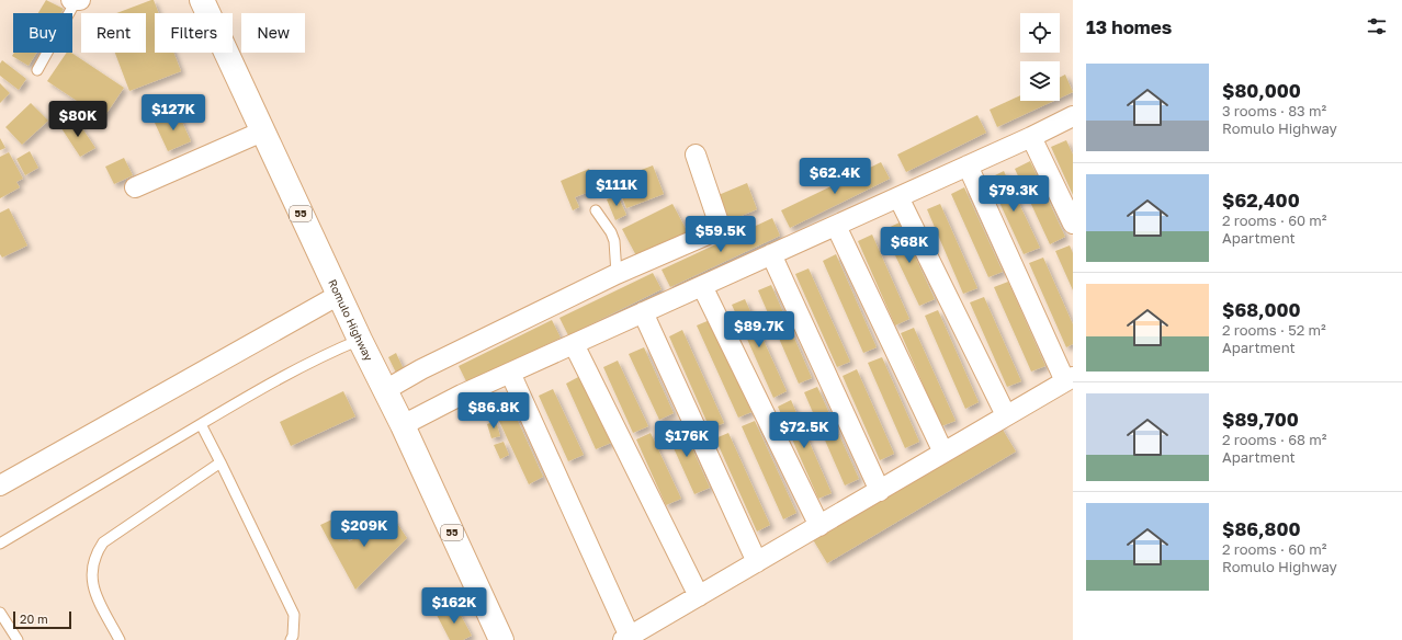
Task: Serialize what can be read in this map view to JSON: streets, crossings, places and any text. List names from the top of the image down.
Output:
{
  "streets": {
    "highway": ["55", "Romulo Highway"]
  },
  "scale_bar": "20 m",
  "page": {
    "heading": "13 homes",
    "chip": [
      "Buy",
      "Rent",
      "Filters",
      "New"
    ],
    "list": [
      {
        "name": "$80,000",
        "note": "3 rooms · 83 m² · Romulo Highway"
      },
      {
        "name": "$62,400",
        "note": "2 rooms · 60 m² · Apartment"
      },
      {
        "name": "$68,000",
        "note": "2 rooms · 52 m² · Apartment"
      },
      {
        "name": "$89,700",
        "note": "2 rooms · 68 m² · Apartment"
      },
      {
        "name": "$86,800",
        "note": "2 rooms · 60 m² · Romulo Highway"
      }
    ],
    "price": [
      "$127K",
      "$80K",
      "$62.4K",
      "$111K",
      "$79.3K",
      "$59.5K",
      "$68K",
      "$89.7K",
      "$86.8K",
      "$72.5K",
      "$176K",
      "$209K",
      "$162K"
    ],
    "scale": "20 m"
  }
}
